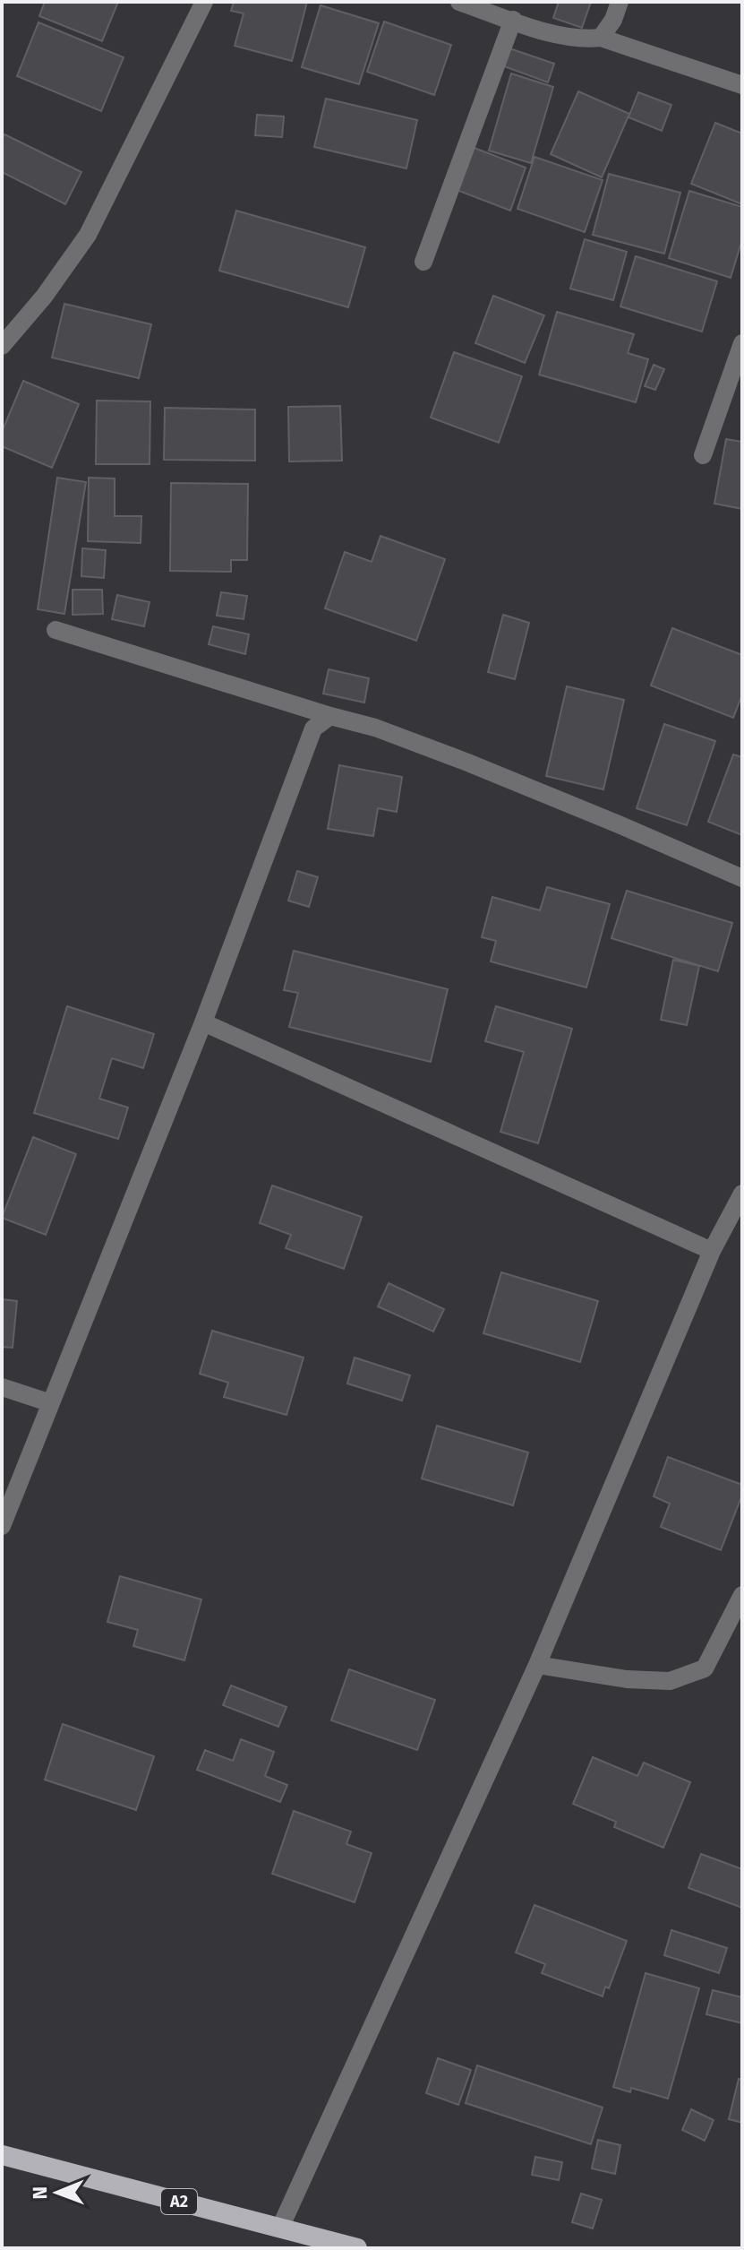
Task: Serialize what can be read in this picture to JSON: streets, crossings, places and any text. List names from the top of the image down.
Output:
{
  "streets": {
    "highway": ["A2"]
  },
  "north": "left"
}
